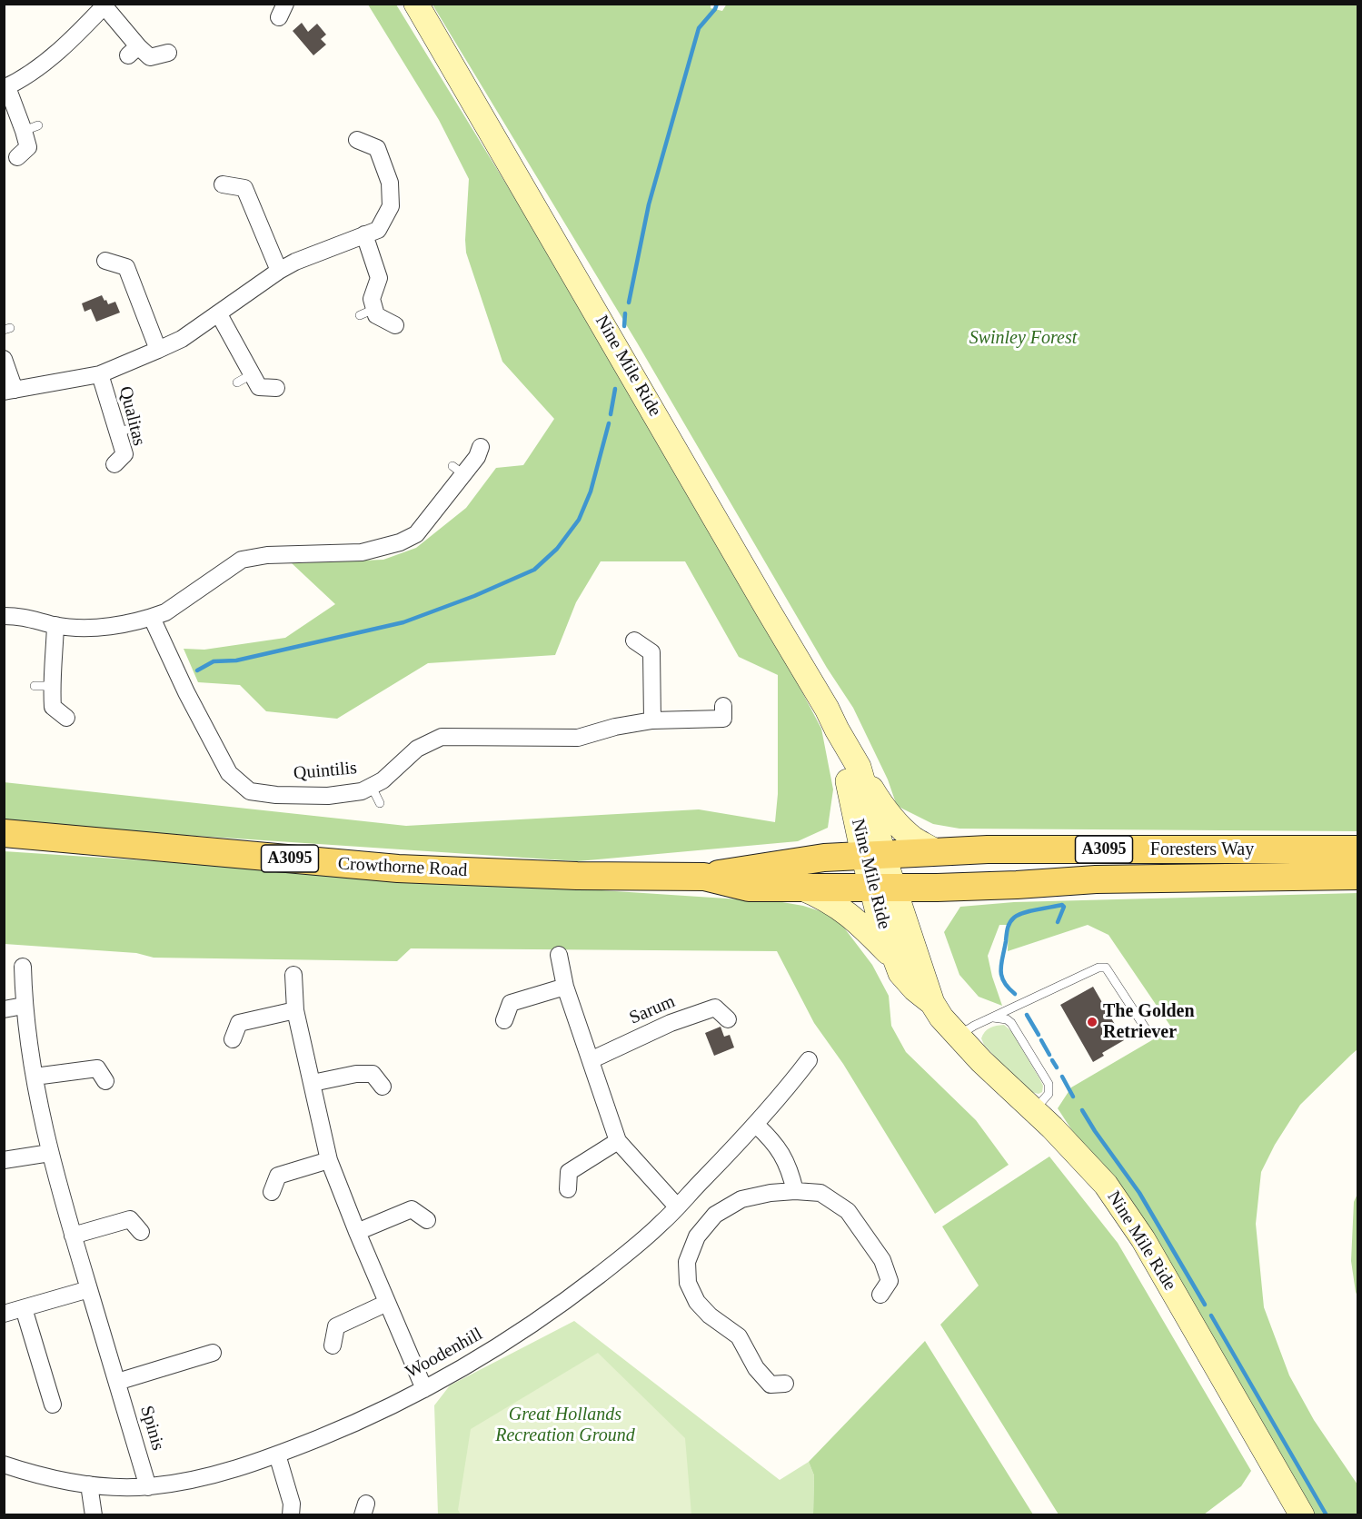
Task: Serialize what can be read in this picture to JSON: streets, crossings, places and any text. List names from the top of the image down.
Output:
{
  "streets": {
    "main road": [
      "Nine Mile Ride",
      "A3095",
      "Foresters Way",
      "Crowthorne Road"
    ],
    "street": [
      "Qualitas",
      "Quintilis",
      "Sarum",
      "Woodenhill",
      "Spinis"
    ]
  },
  "crossings": [
    ["Nine Mile Ride", "Foresters Way"],
    ["Nine Mile Ride", "Crowthorne Road"],
    ["Foresters Way", "Crowthorne Road"],
    ["Woodenhill", "Spinis"]
  ],
  "parks": ["Swinley Forest", "Great Hollands Recreation Ground"],
  "places": ["The Golden Retriever"]
}
